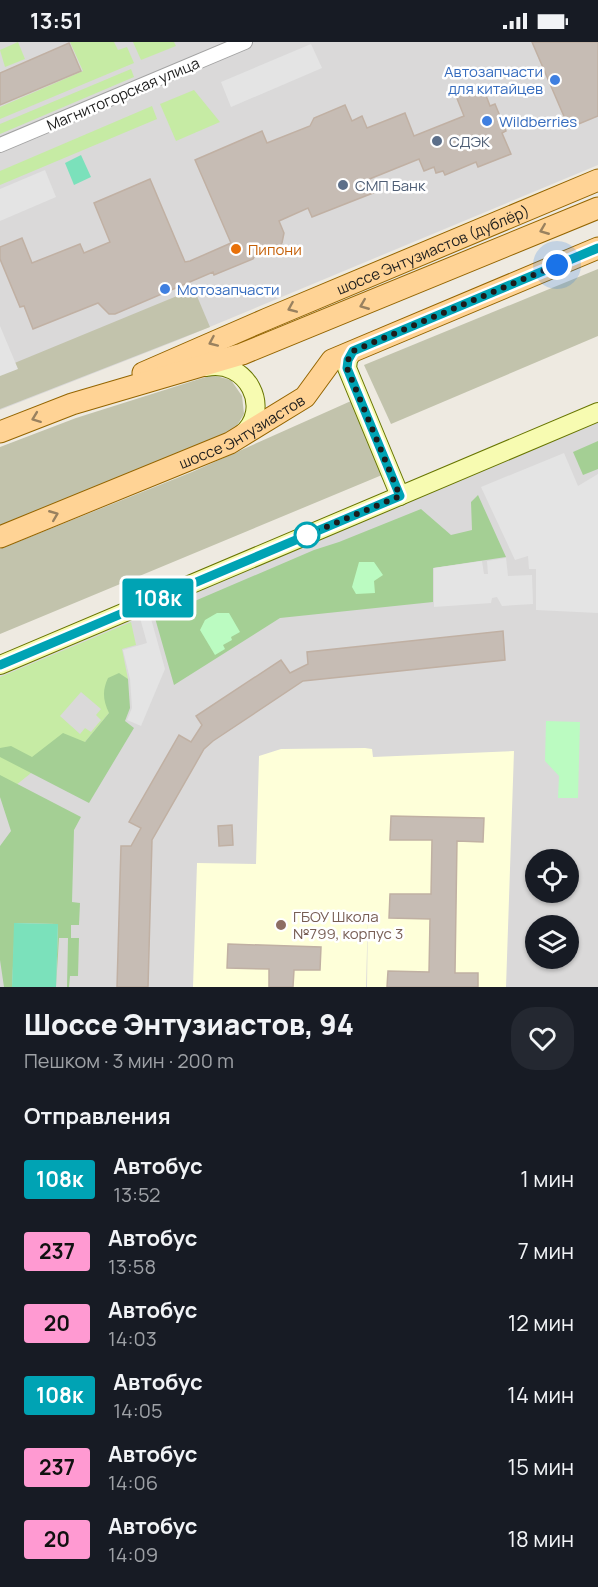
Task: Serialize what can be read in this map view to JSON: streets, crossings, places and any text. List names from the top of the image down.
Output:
{
  "streets": {
    "main road": ["шоссе Энтузиастов (дублёр)", "шоссе Энтузиастов"],
    "street": ["Магнитогорская улица"]
  },
  "places": [
    "Автозапчасти для китайцев",
    "Wildberries",
    "СДЭК",
    "СМП Банк",
    "Пипони",
    "Мотозапчасти",
    "ГБОУ Школа №799, корпус 3"
  ],
  "lines": ["bus line 108к"],
  "page": {
    "status": "13:51",
    "on_map": "108к",
    "heading": [
      ["Шоссе Энтузиастов, 94", "Пешком · 3 мин · 200 m"],
      "Отправления"
    ],
    "list": [
      {
        "mark": "108к",
        "name": "Автобус",
        "note": "13:52",
        "value": "1 мин"
      },
      {
        "mark": "237",
        "name": "Автобус",
        "note": "13:58",
        "value": "7 мин"
      },
      {
        "mark": "20",
        "name": "Автобус",
        "note": "14:03",
        "value": "12 мин"
      },
      {
        "mark": "108к",
        "name": "Автобус",
        "note": "14:05",
        "value": "14 мин"
      },
      {
        "mark": "237",
        "name": "Автобус",
        "note": "14:06",
        "value": "15 мин"
      },
      {
        "mark": "20",
        "name": "Автобус",
        "note": "14:09",
        "value": "18 мин"
      }
    ]
  }
}
